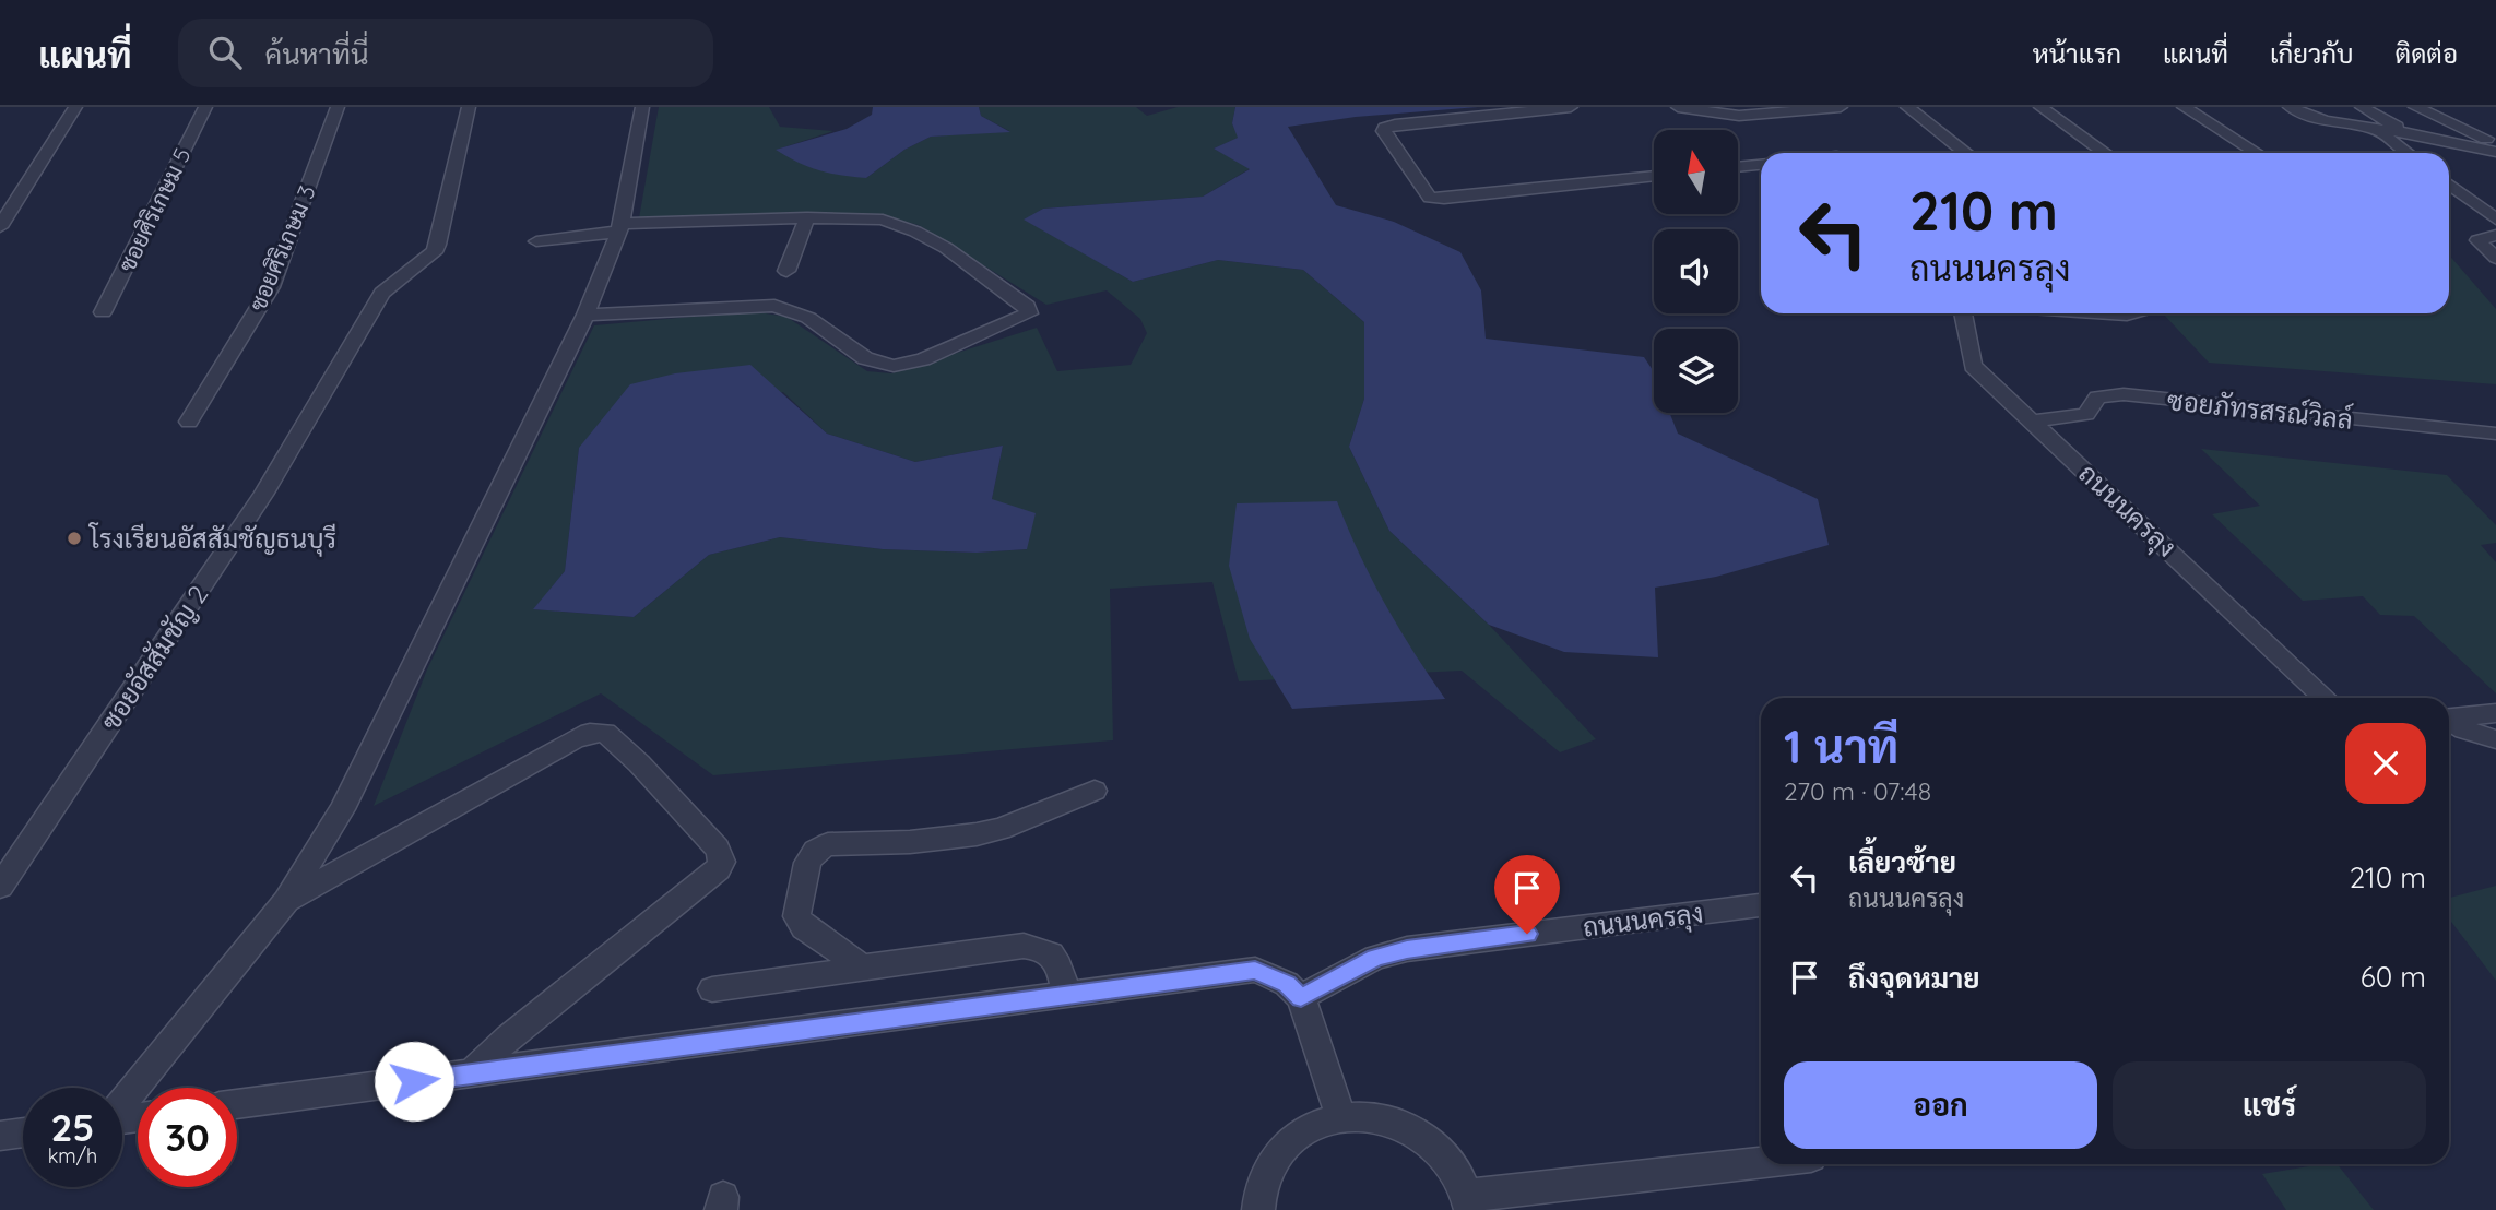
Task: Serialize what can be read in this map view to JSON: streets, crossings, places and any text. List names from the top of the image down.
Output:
{
  "streets": {
    "street": [
      "ซอยศิริเกษม 5",
      "ซอยศิริเกษม 3",
      "ซอยภัทรสรณ์วิลล์",
      "ถนนนครลุง",
      "ซอยอัสสัมชัญ 2"
    ]
  },
  "crossings": [
    ["ซอยภัทรสรณ์วิลล์", "ถนนนครลุง"]
  ],
  "places": ["โรงเรียนอัสสัมชัญธนบุรี"],
  "north": "top",
  "page": {
    "header": "แผนที่",
    "search": "ค้นหาที่นี่",
    "nav": [
      "หน้าแรก",
      "แผนที่",
      "เกี่ยวกับ",
      "ติดต่อ"
    ],
    "turn": ["210 m", "ถนนนครลุง"],
    "heading": ["1 นาที", "270 m · 07:48"],
    "list": [
      {
        "name": "เลี้ยวซ้าย",
        "note": "ถนนนครลุง",
        "value": "210 m"
      },
      {
        "name": "ถึงจุดหมาย",
        "value": "60 m"
      }
    ],
    "buttons": ["ออก", "แชร์"],
    "speed": "25 km/h",
    "limit": "30"
  }
}
